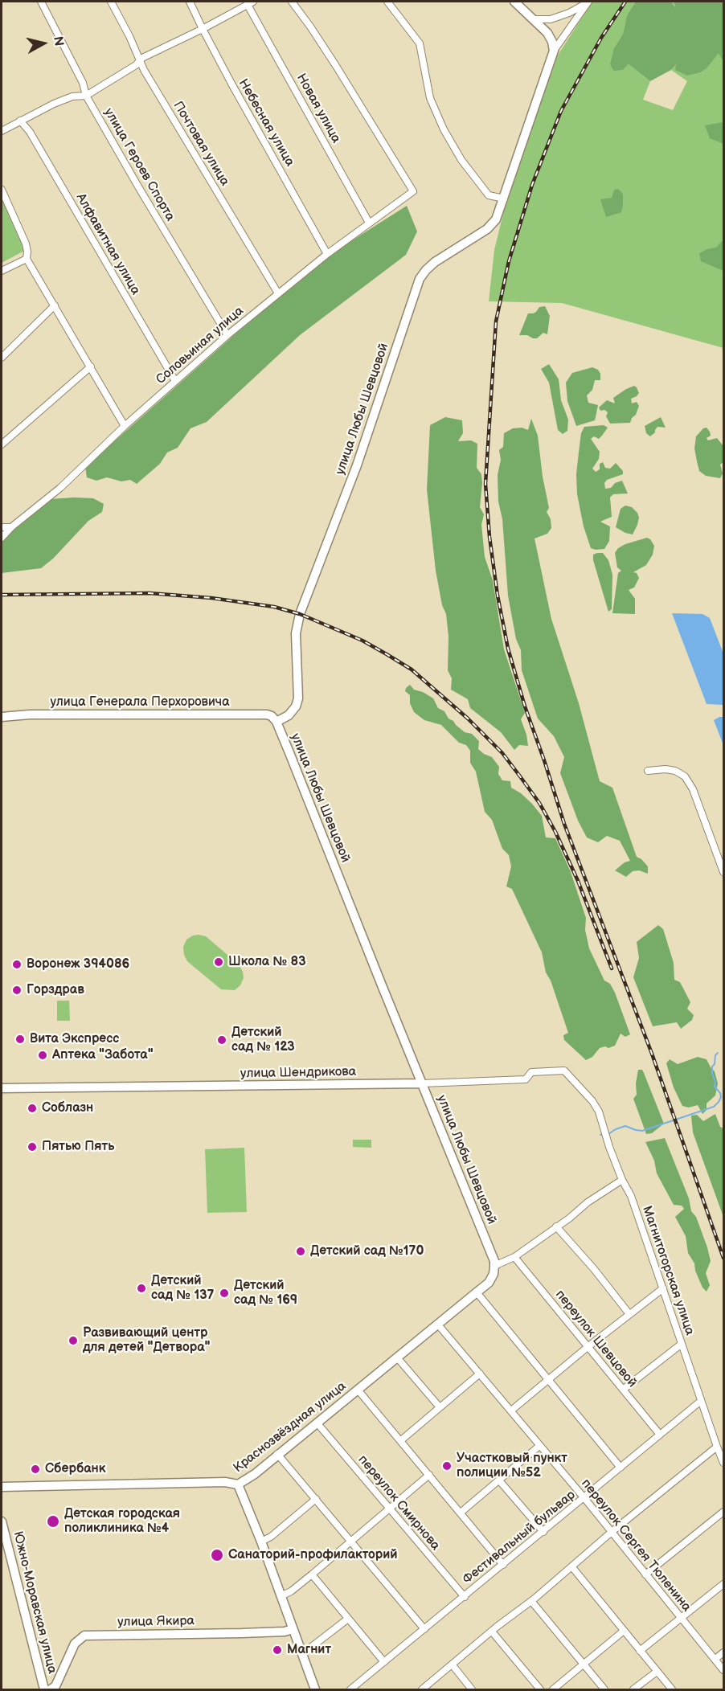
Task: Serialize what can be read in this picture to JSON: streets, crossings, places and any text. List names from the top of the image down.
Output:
{
  "streets": {
    "street": [
      "Новая улица",
      "Небесная улица",
      "Почтовая улица",
      "улица Героев Спорта",
      "Алфавитная улица",
      "Соловьиная улица",
      "улица Любы Шевцовой",
      "улица Генерала Перхоровича",
      "улица Шендрикова",
      "Магнитогорская улица",
      "переулок Шевцовой",
      "Краснозвёздная улица",
      "переулок Смирнова",
      "Фестивальный бульвар",
      "переулок Сергея Тюленина",
      "Южно-Моравская улица",
      "улица Якира"
    ]
  },
  "crossings": [
    ["Новая улица", "Соловьиная улица"],
    ["Небесная улица", "Соловьиная улица"],
    ["Почтовая улица", "Соловьиная улица"],
    ["улица Героев Спорта", "Соловьиная улица"],
    ["Алфавитная улица", "Соловьиная улица"],
    ["улица Любы Шевцовой", "улица Генерала Перхоровича"],
    ["улица Любы Шевцовой", "улица Шендрикова"],
    ["улица Любы Шевцовой", "Краснозвёздная улица"],
    ["улица Шендрикова", "Магнитогорская улица"],
    ["Магнитогорская улица", "Фестивальный бульвар"],
    ["переулок Шевцовой", "Фестивальный бульвар"],
    ["Краснозвёздная улица", "переулок Смирнова"],
    ["Краснозвёздная улица", "переулок Сергея Тюленина"],
    ["переулок Смирнова", "Фестивальный бульвар"],
    ["Фестивальный бульвар", "переулок Сергея Тюленина"]
  ],
  "places": [
    "Школа № 83",
    "Воронеж 394086",
    "Горздрав",
    "Вита Экспресс",
    "Детский сад № 123",
    "Аптека \"Забота\"",
    "Соблазн",
    "Пятью Пять",
    "Детский сад №170",
    "Детский сад № 137",
    "Детский сад № 169",
    "Развивающий центр для детей \"Детвора\"",
    "Участковый пункт полиции №52",
    "Сбербанк",
    "Детская городская поликлиника №4",
    "Cанаторий-профилакторий",
    "Магнит"
  ],
  "north": "right"
}
